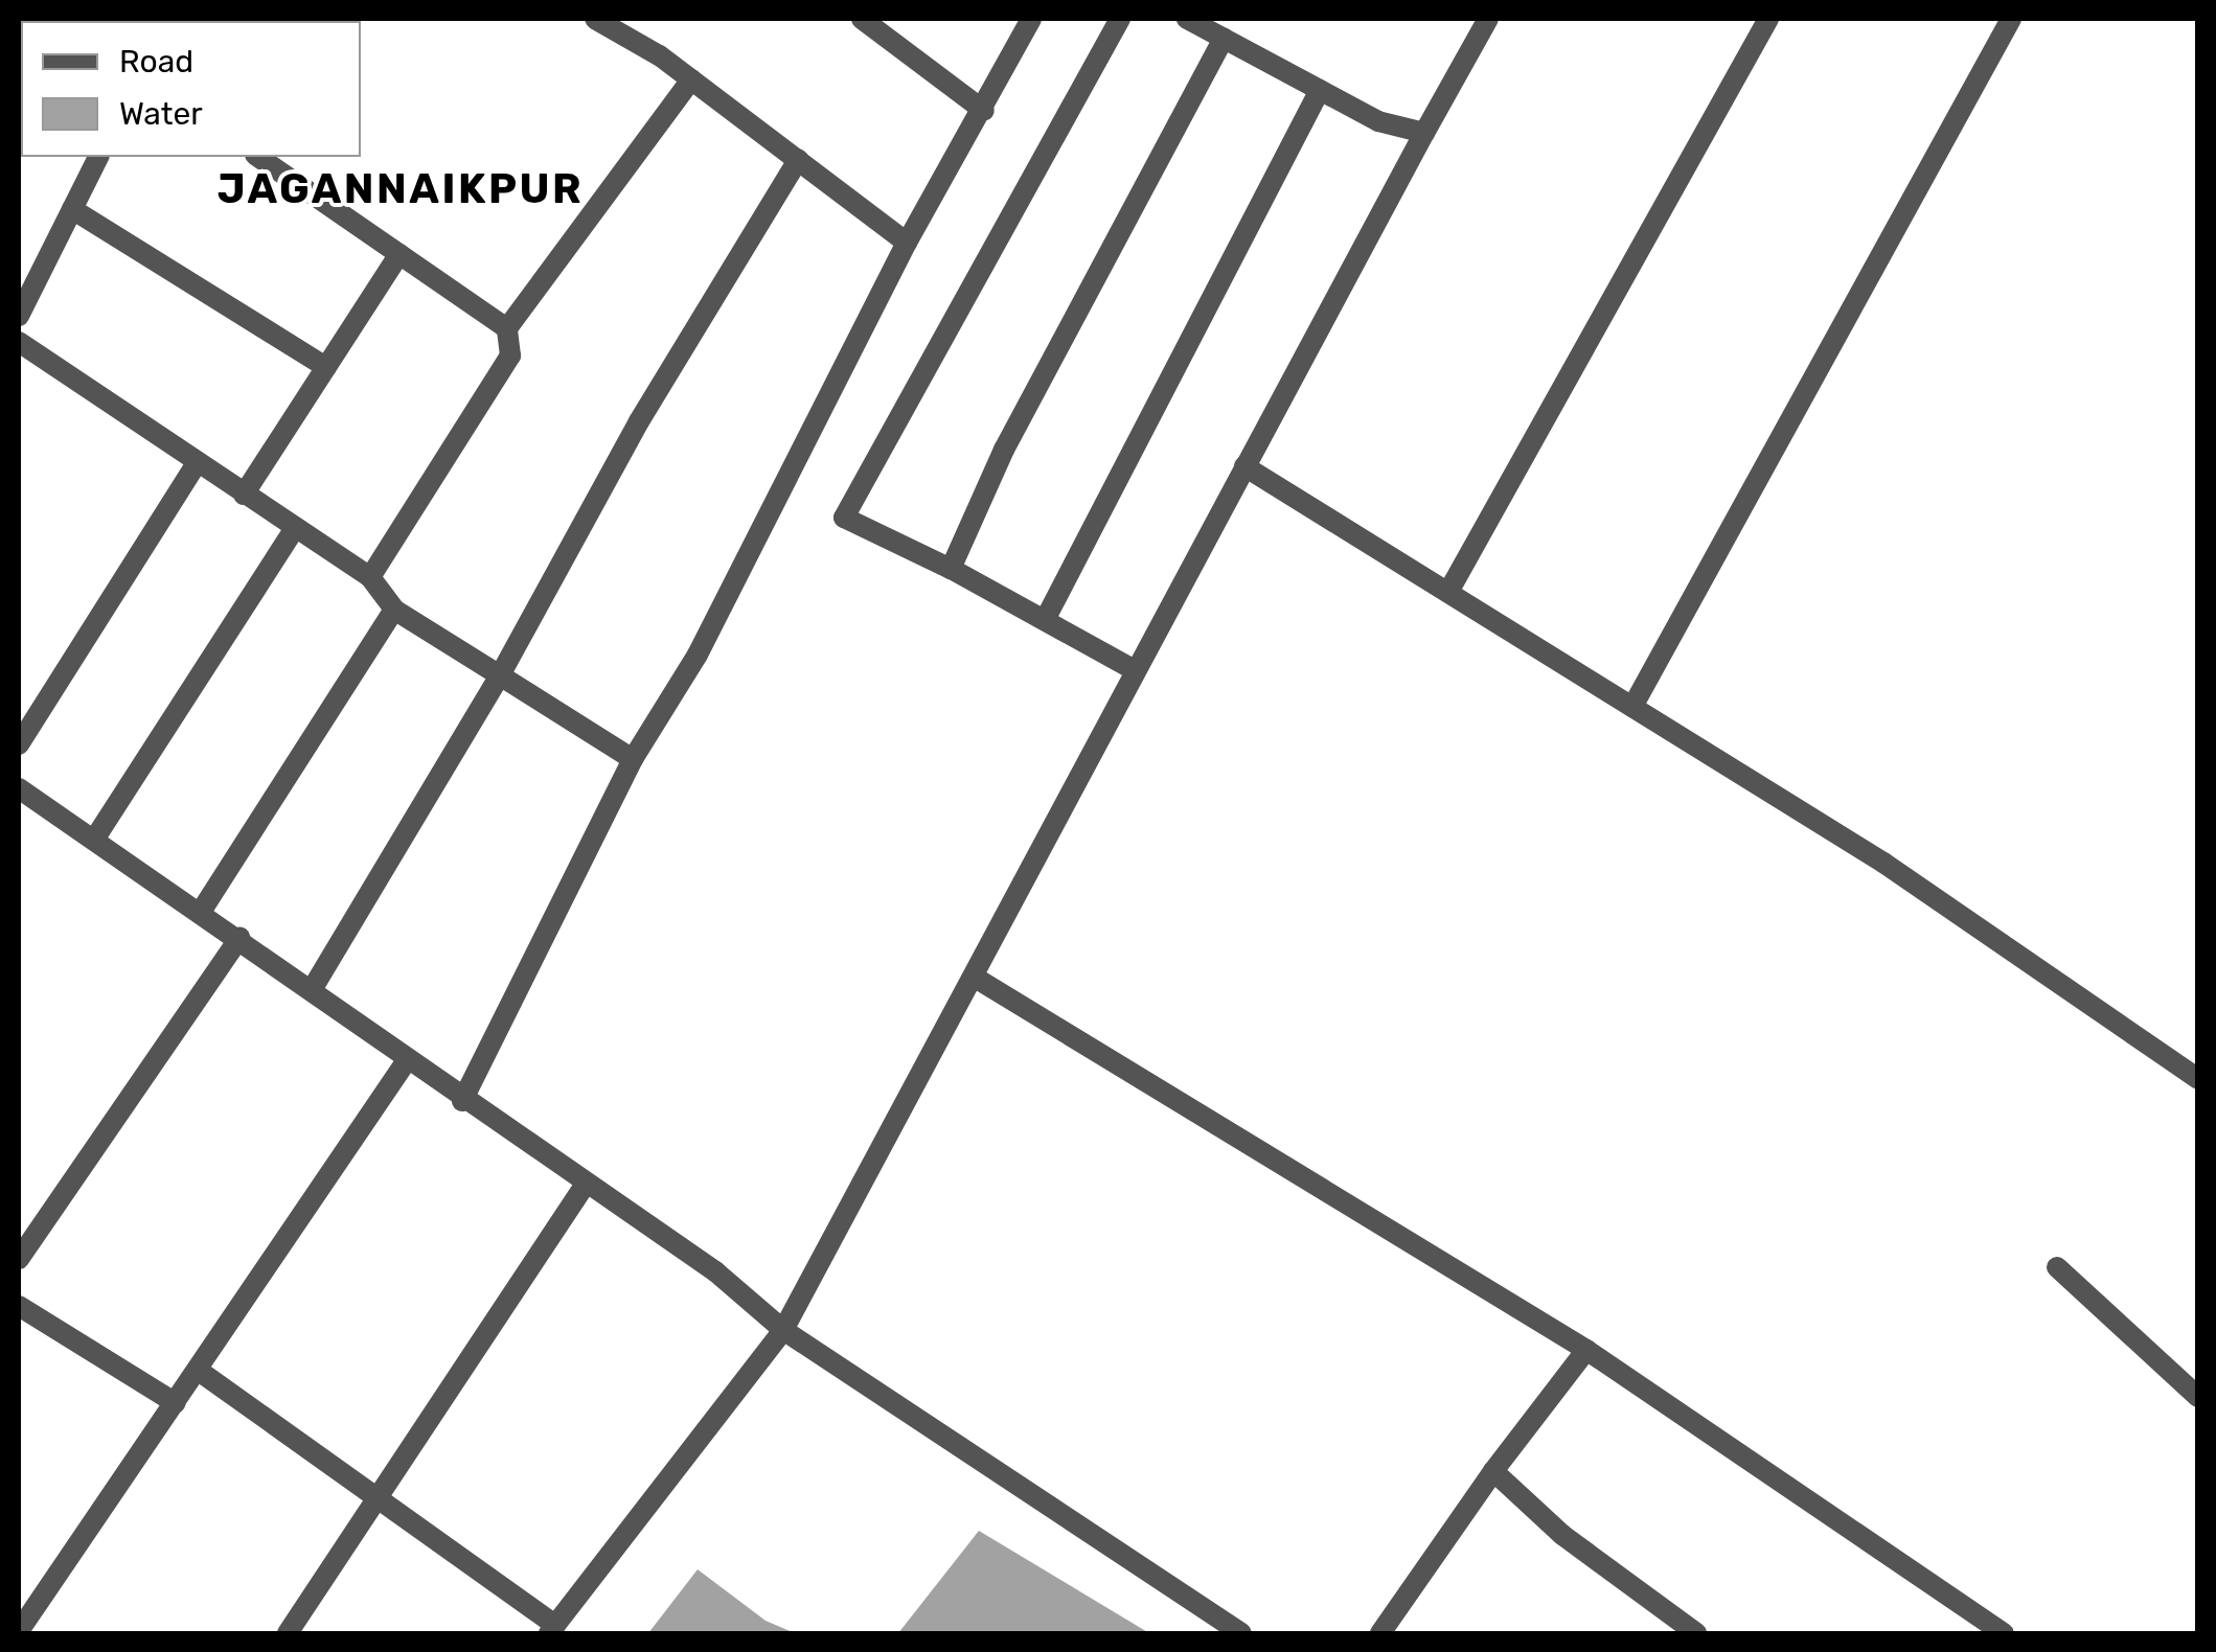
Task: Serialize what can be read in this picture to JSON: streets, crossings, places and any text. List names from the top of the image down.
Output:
{
  "districts": ["JAGANNAIKPUR"],
  "legend": ["Road", "Water"]
}
